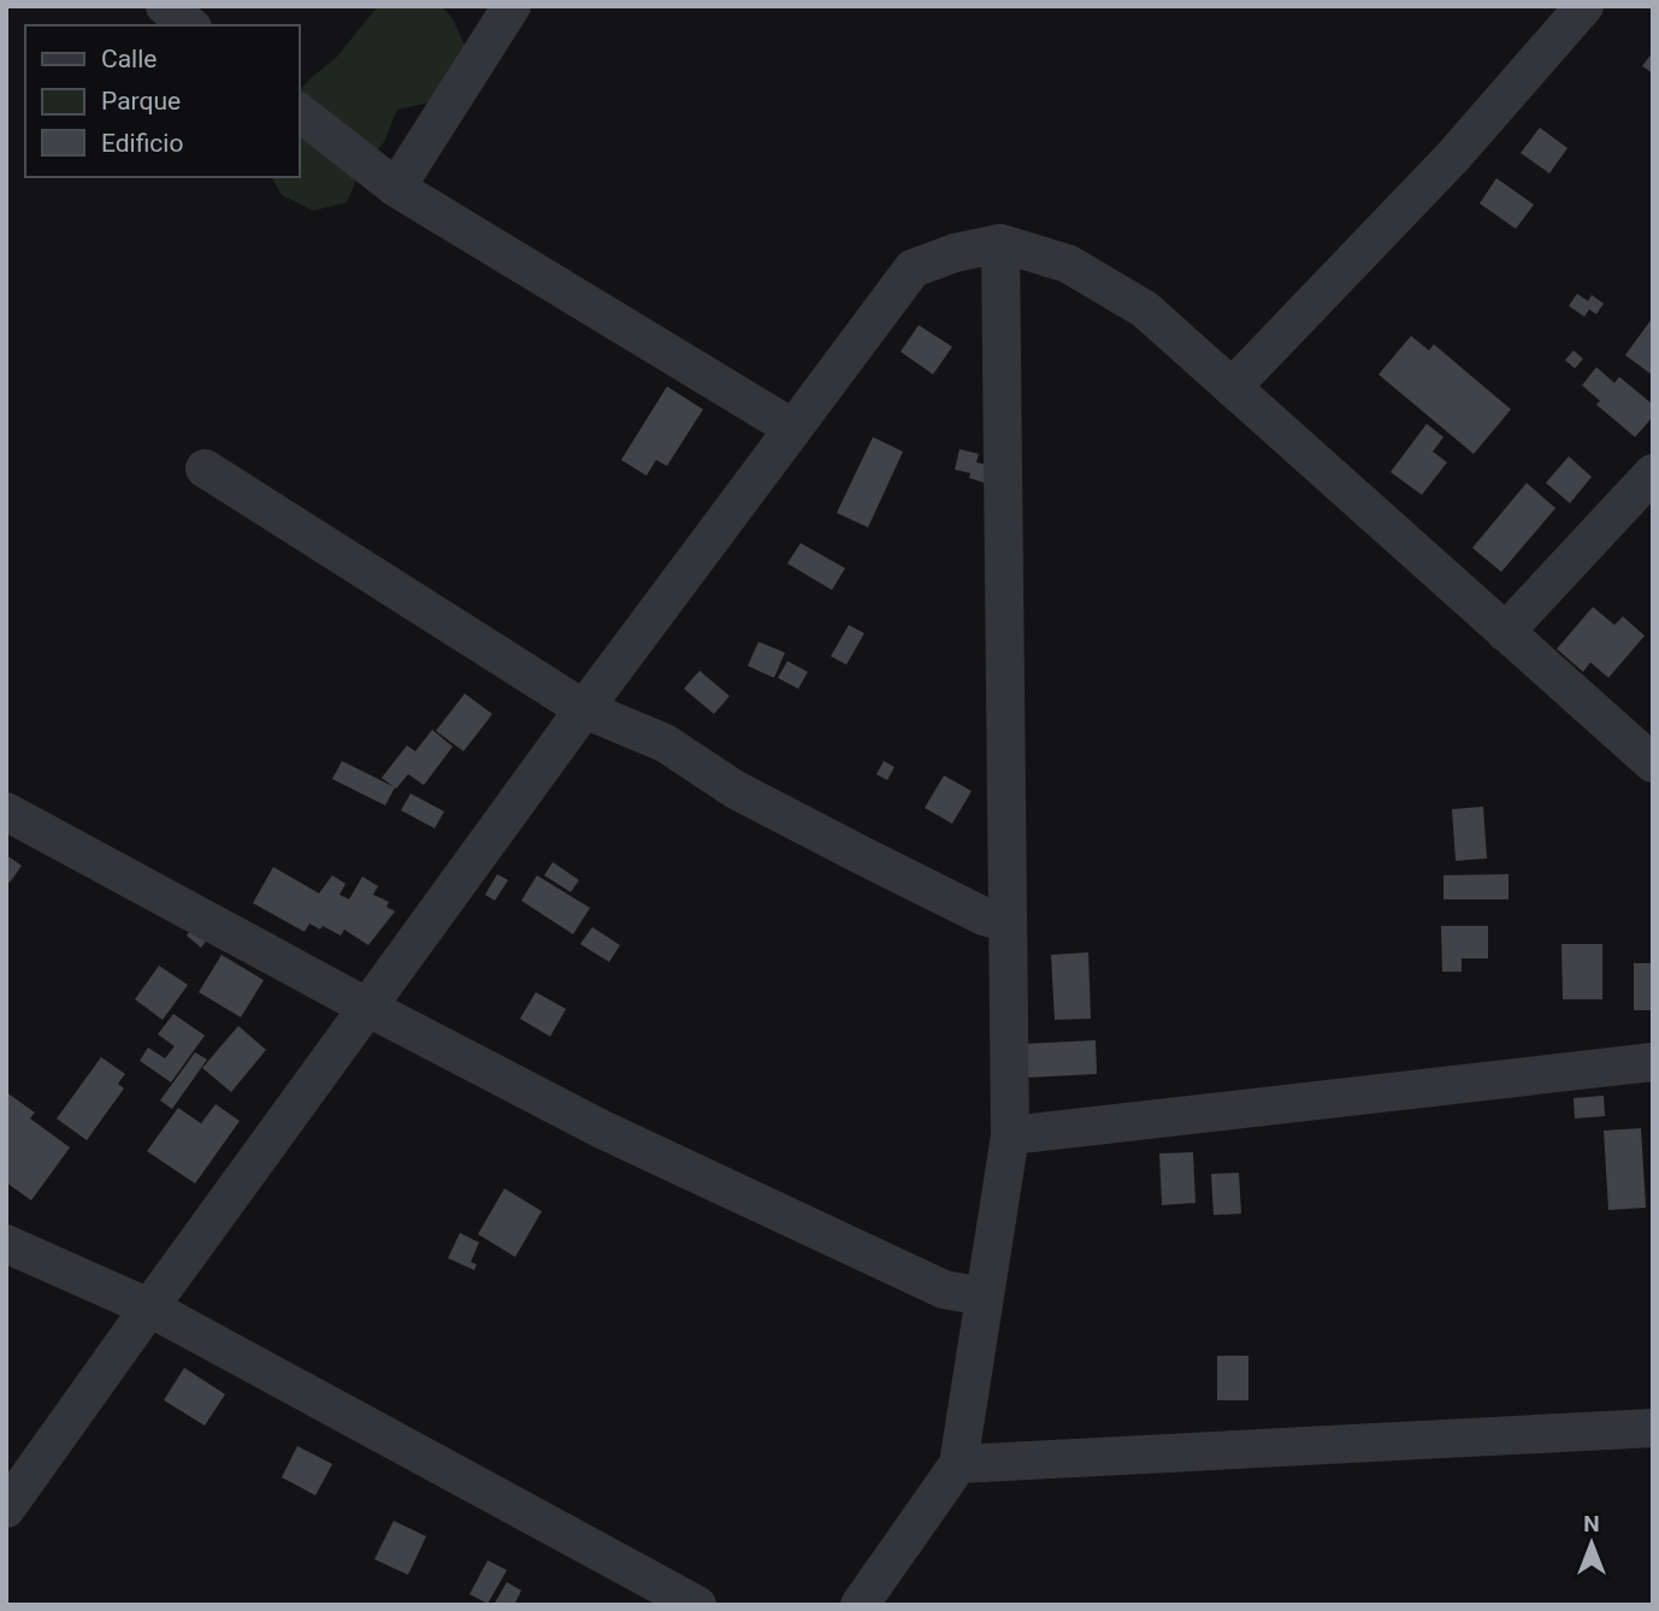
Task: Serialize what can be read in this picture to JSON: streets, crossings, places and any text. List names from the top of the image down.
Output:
{
  "legend": ["Calle", "Parque", "Edificio"],
  "north": "top"
}
